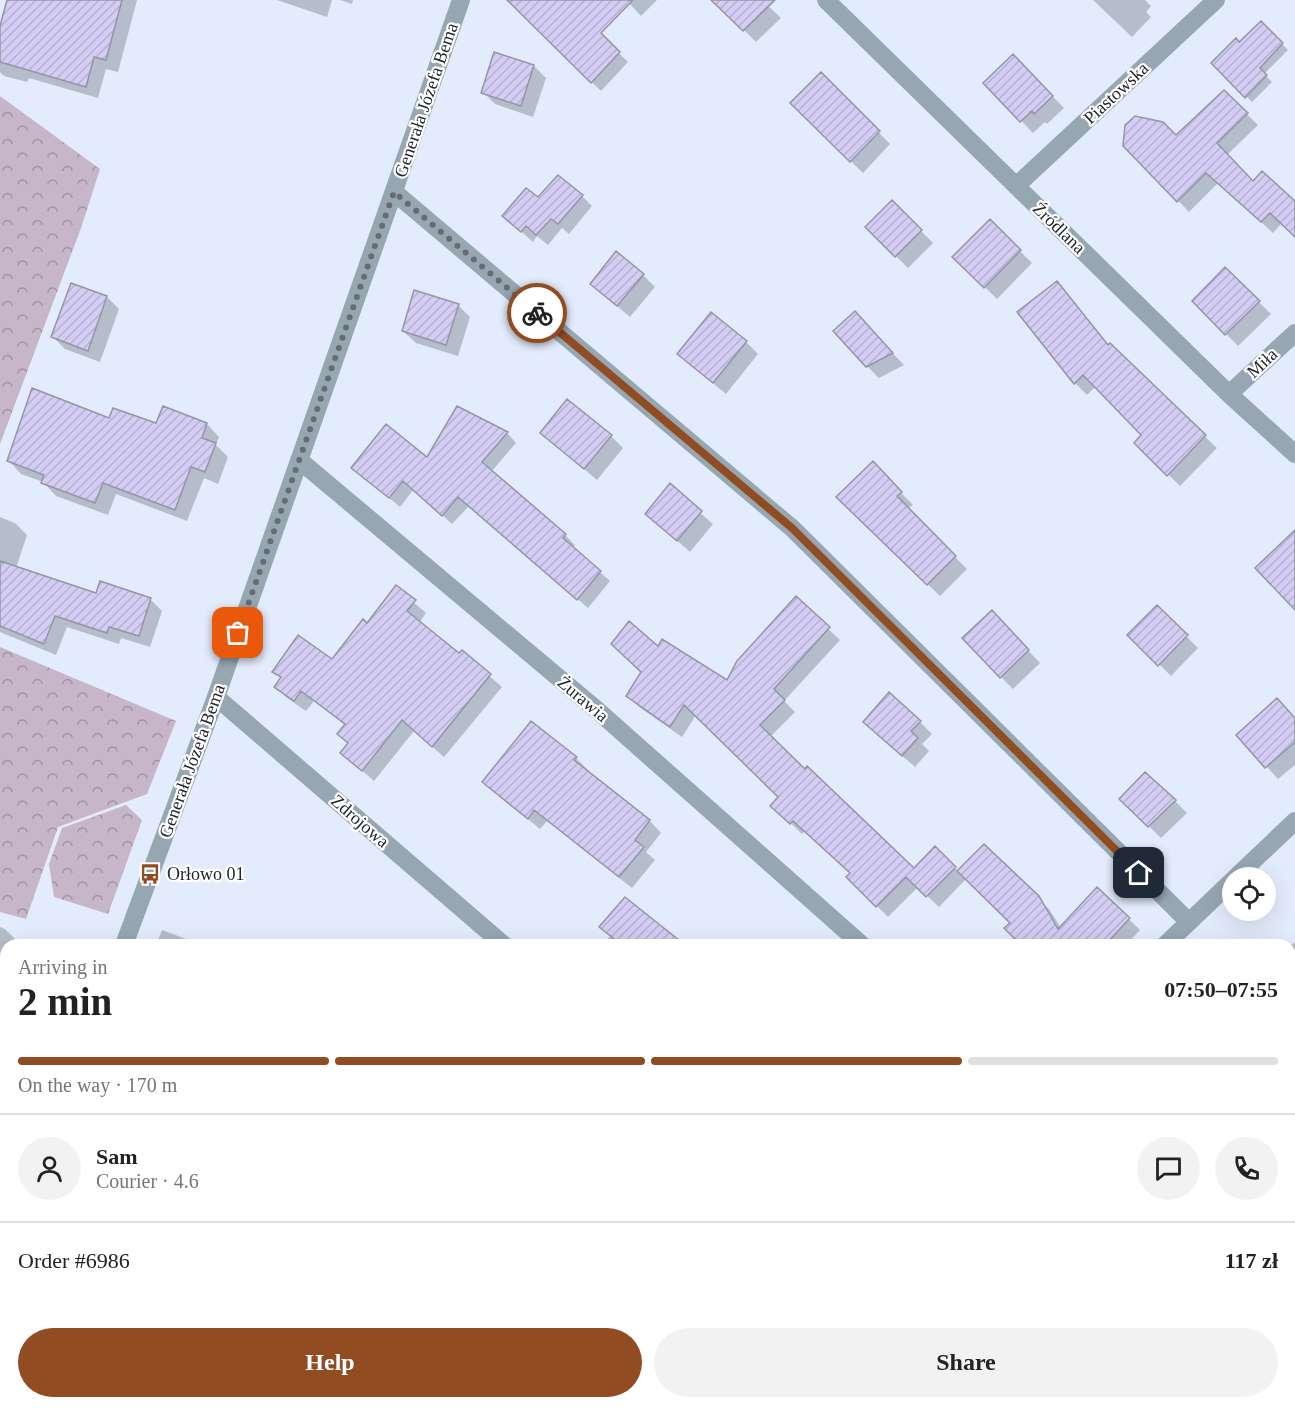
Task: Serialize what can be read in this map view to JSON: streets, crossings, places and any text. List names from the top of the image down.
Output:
{
  "streets": {
    "street": [
      "Piastowska",
      "Generała Józefa Bema",
      "Źródlana",
      "Miła",
      "Żurawia",
      "Zdrojowa"
    ]
  },
  "crossings": [
    ["Piastowska", "Źródlana"],
    ["Generała Józefa Bema", "Żurawia"],
    ["Generała Józefa Bema", "Zdrojowa"],
    ["Źródlana", "Miła"]
  ],
  "places": {
    "bus stop": ["Orłowo 01"]
  },
  "page": {
    "heading": ["2 min", "Arriving in", "07:50–07:55"],
    "panel": [
      "Sam",
      "Courier · 4.6",
      "Order #6986",
      "117 zł"
    ],
    "bar": "On the way · 170 m",
    "buttons": ["Help", "Share"]
  }
}
